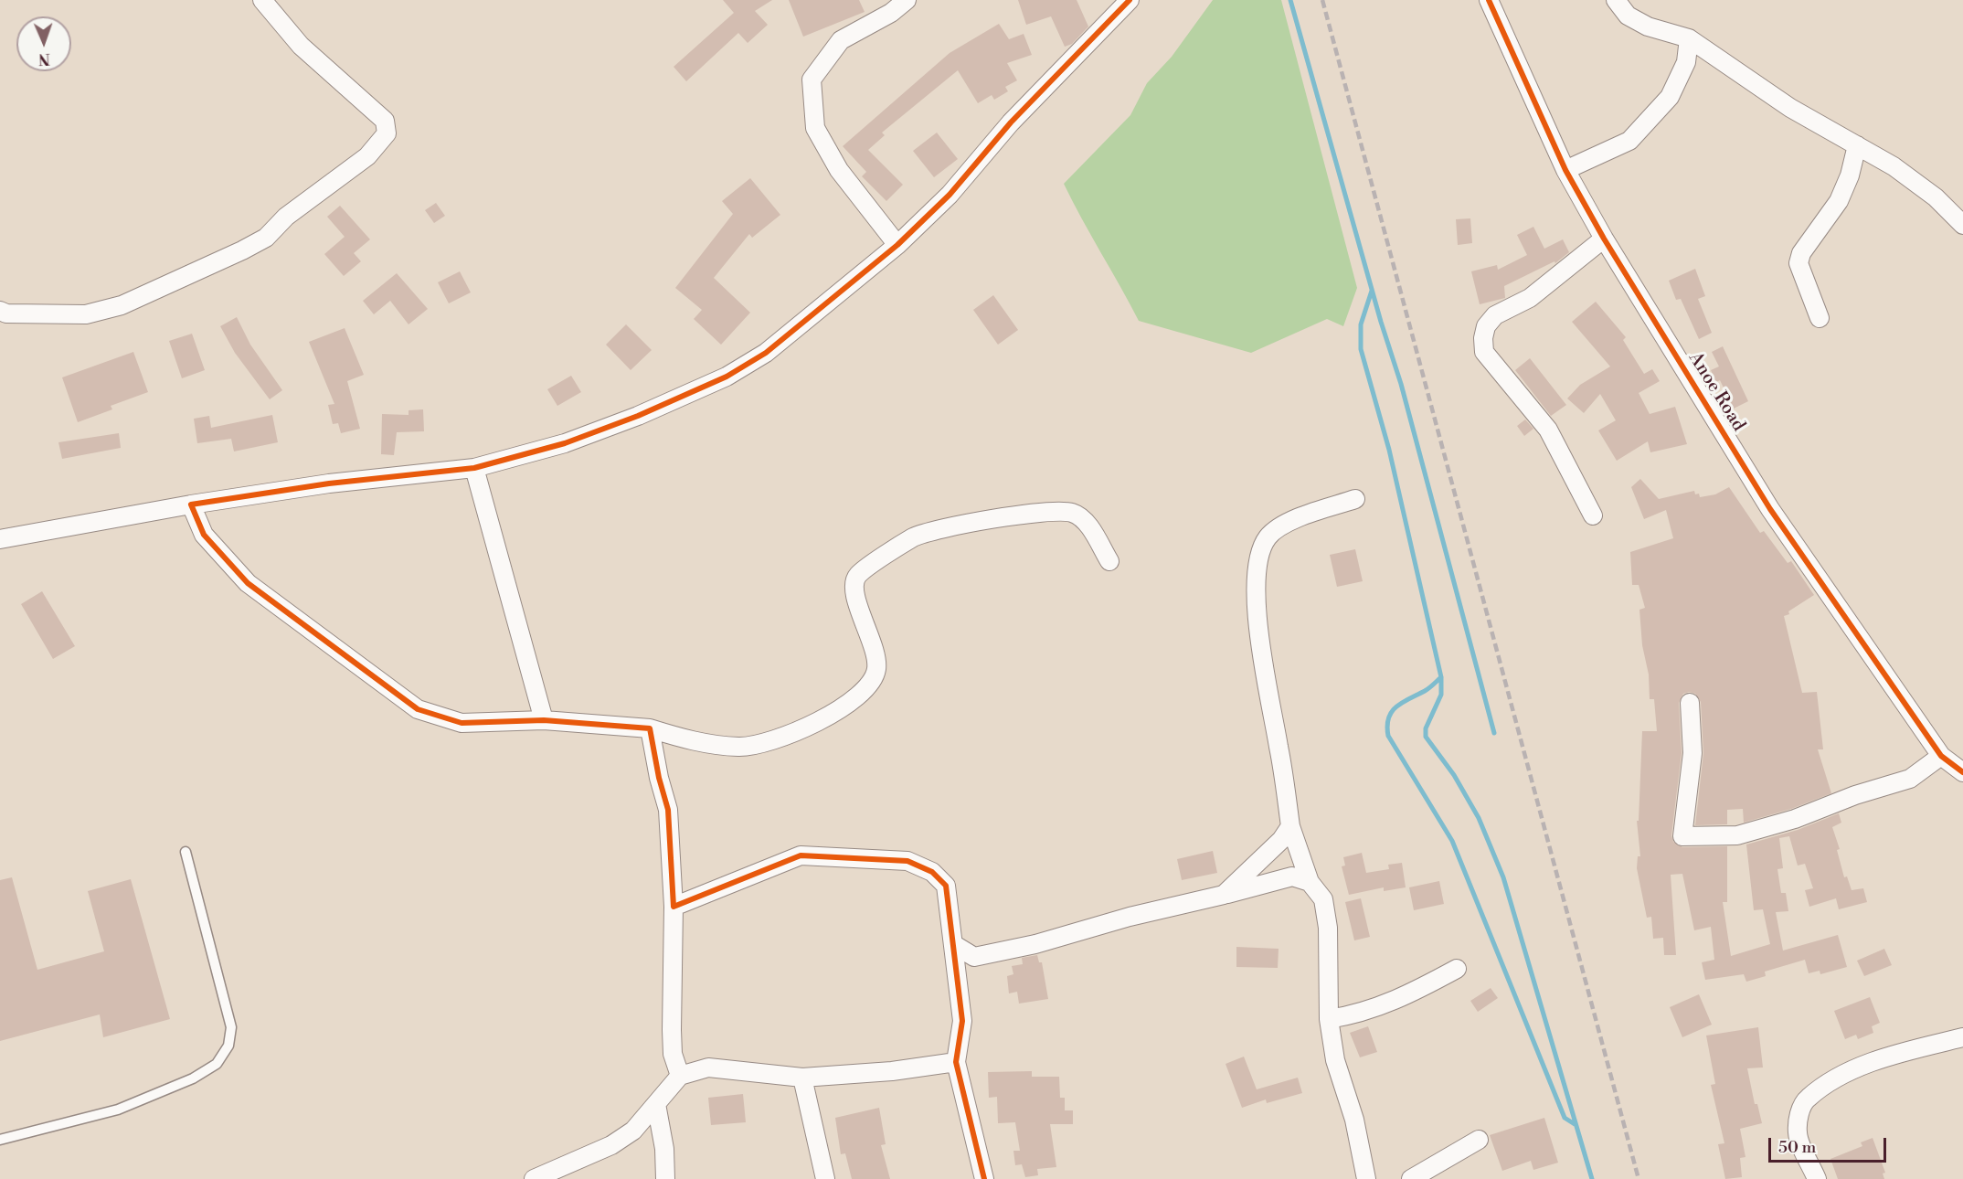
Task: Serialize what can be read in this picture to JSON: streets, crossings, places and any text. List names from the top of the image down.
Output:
{
  "streets": {
    "street": ["Anoe Road"]
  },
  "scale_bar": "50 m",
  "north": "bottom"
}
